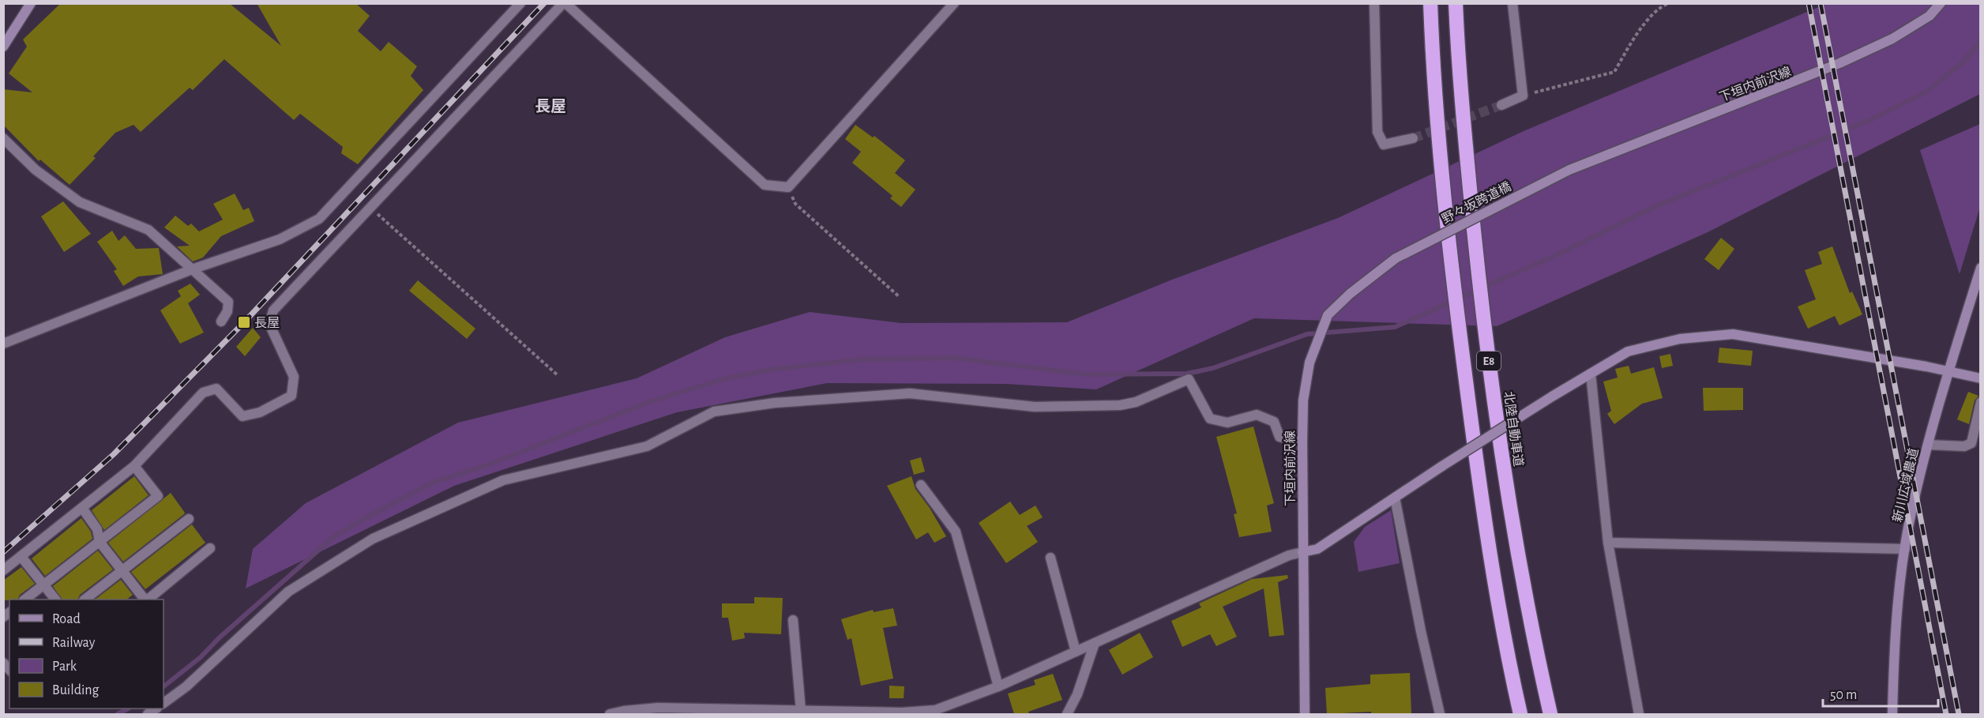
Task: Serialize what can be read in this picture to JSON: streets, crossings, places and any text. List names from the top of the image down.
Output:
{
  "streets": {
    "highway": ["E8", "北陸自動車道"],
    "street": ["下垣内前沢線", "野々坂跨道橋", "新川広域農道"]
  },
  "crossings": [
    ["下垣内前沢線", "野々坂跨道橋"]
  ],
  "districts": ["長屋"],
  "places": {
    "transit": ["長屋"]
  },
  "legend": [
    "Road",
    "Railway",
    "Park",
    "Building"
  ],
  "scale_bar": "50 m"
}
